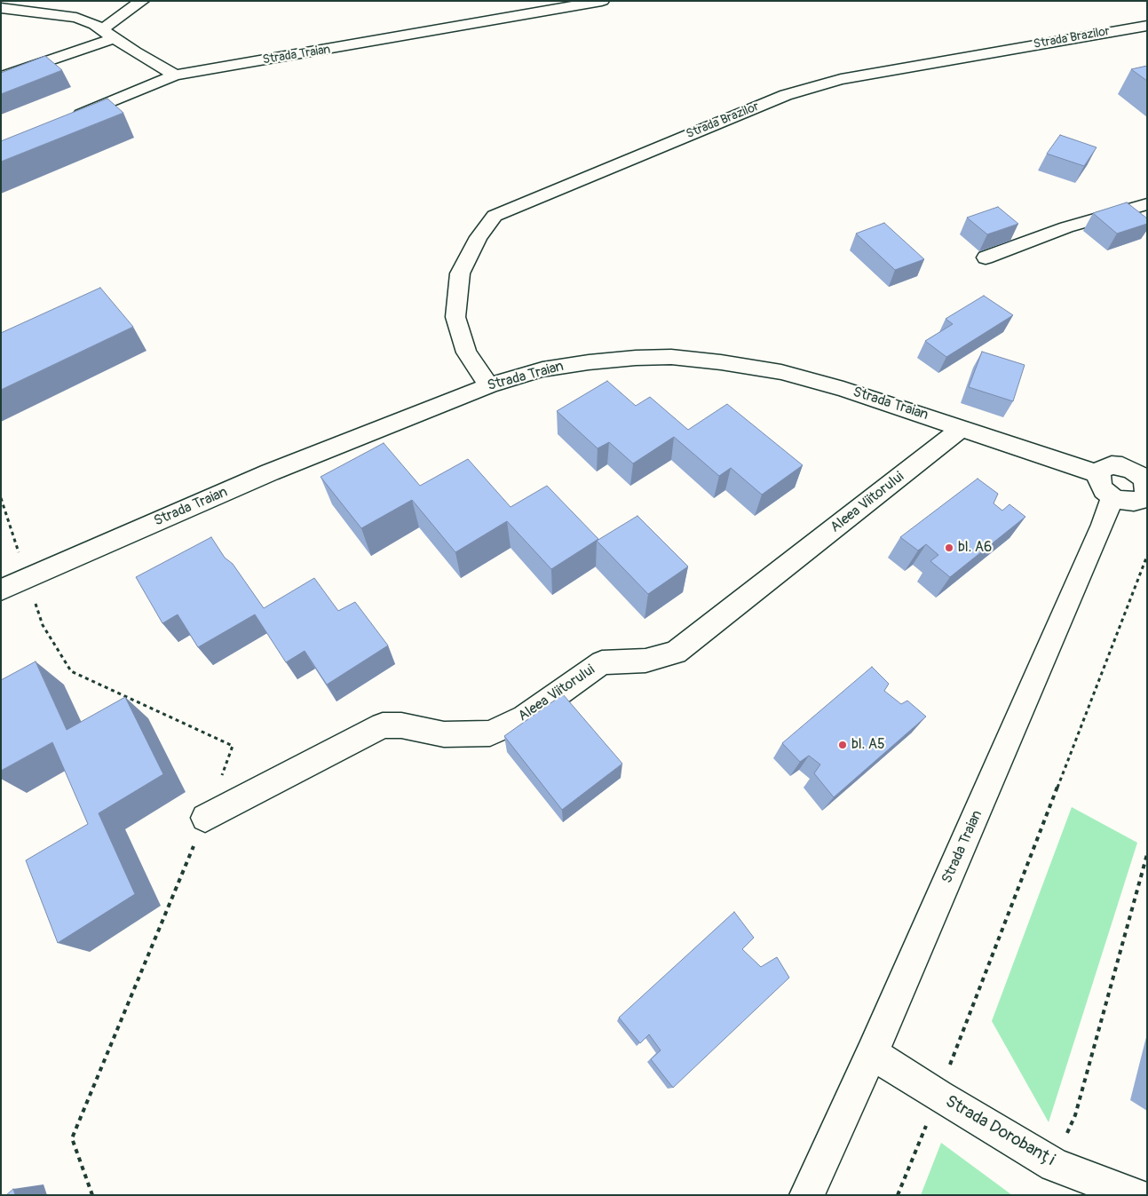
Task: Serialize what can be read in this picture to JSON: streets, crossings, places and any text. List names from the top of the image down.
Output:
{
  "streets": {
    "street": [
      "Strada Brazilor",
      "Strada Traian",
      "Aleea Viitorului",
      "Strada Dorobanți"
    ]
  },
  "crossings": [
    ["Strada Brazilor", "Strada Traian"],
    ["Strada Traian", "Aleea Viitorului"],
    ["Strada Traian", "Strada Dorobanți"]
  ],
  "places": ["bl. A6", "bl. A5"]
}
